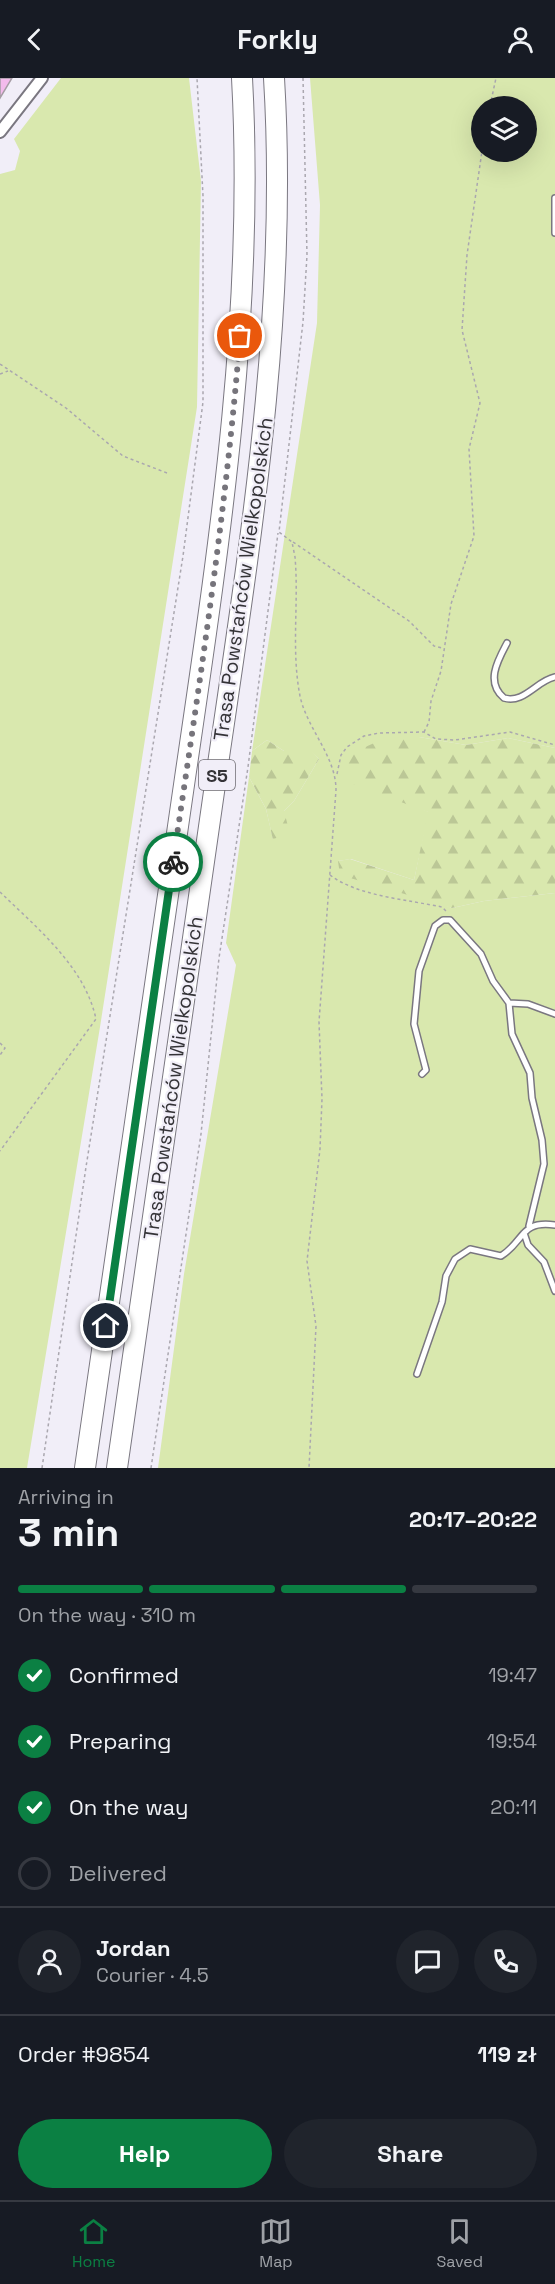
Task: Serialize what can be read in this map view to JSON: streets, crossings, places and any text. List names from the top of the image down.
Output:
{
  "streets": {
    "highway": ["Trasa Powstańców Wielkopolskich", "S5"]
  },
  "page": {
    "header": "Forkly",
    "heading": ["3 min", "Arriving in", "20:17–20:22"],
    "panel": [
      "Jordan",
      "Courier · 4.5",
      "Order #9854",
      "119 zł"
    ],
    "bar": "On the way · 310 m",
    "list": [
      ["Confirmed", "19:47"],
      ["Preparing", "19:54"],
      ["On the way", "20:11"],
      "Delivered"
    ],
    "buttons": ["Help", "Share"],
    "tabs": ["Home", "Map", "Saved"]
  }
}
